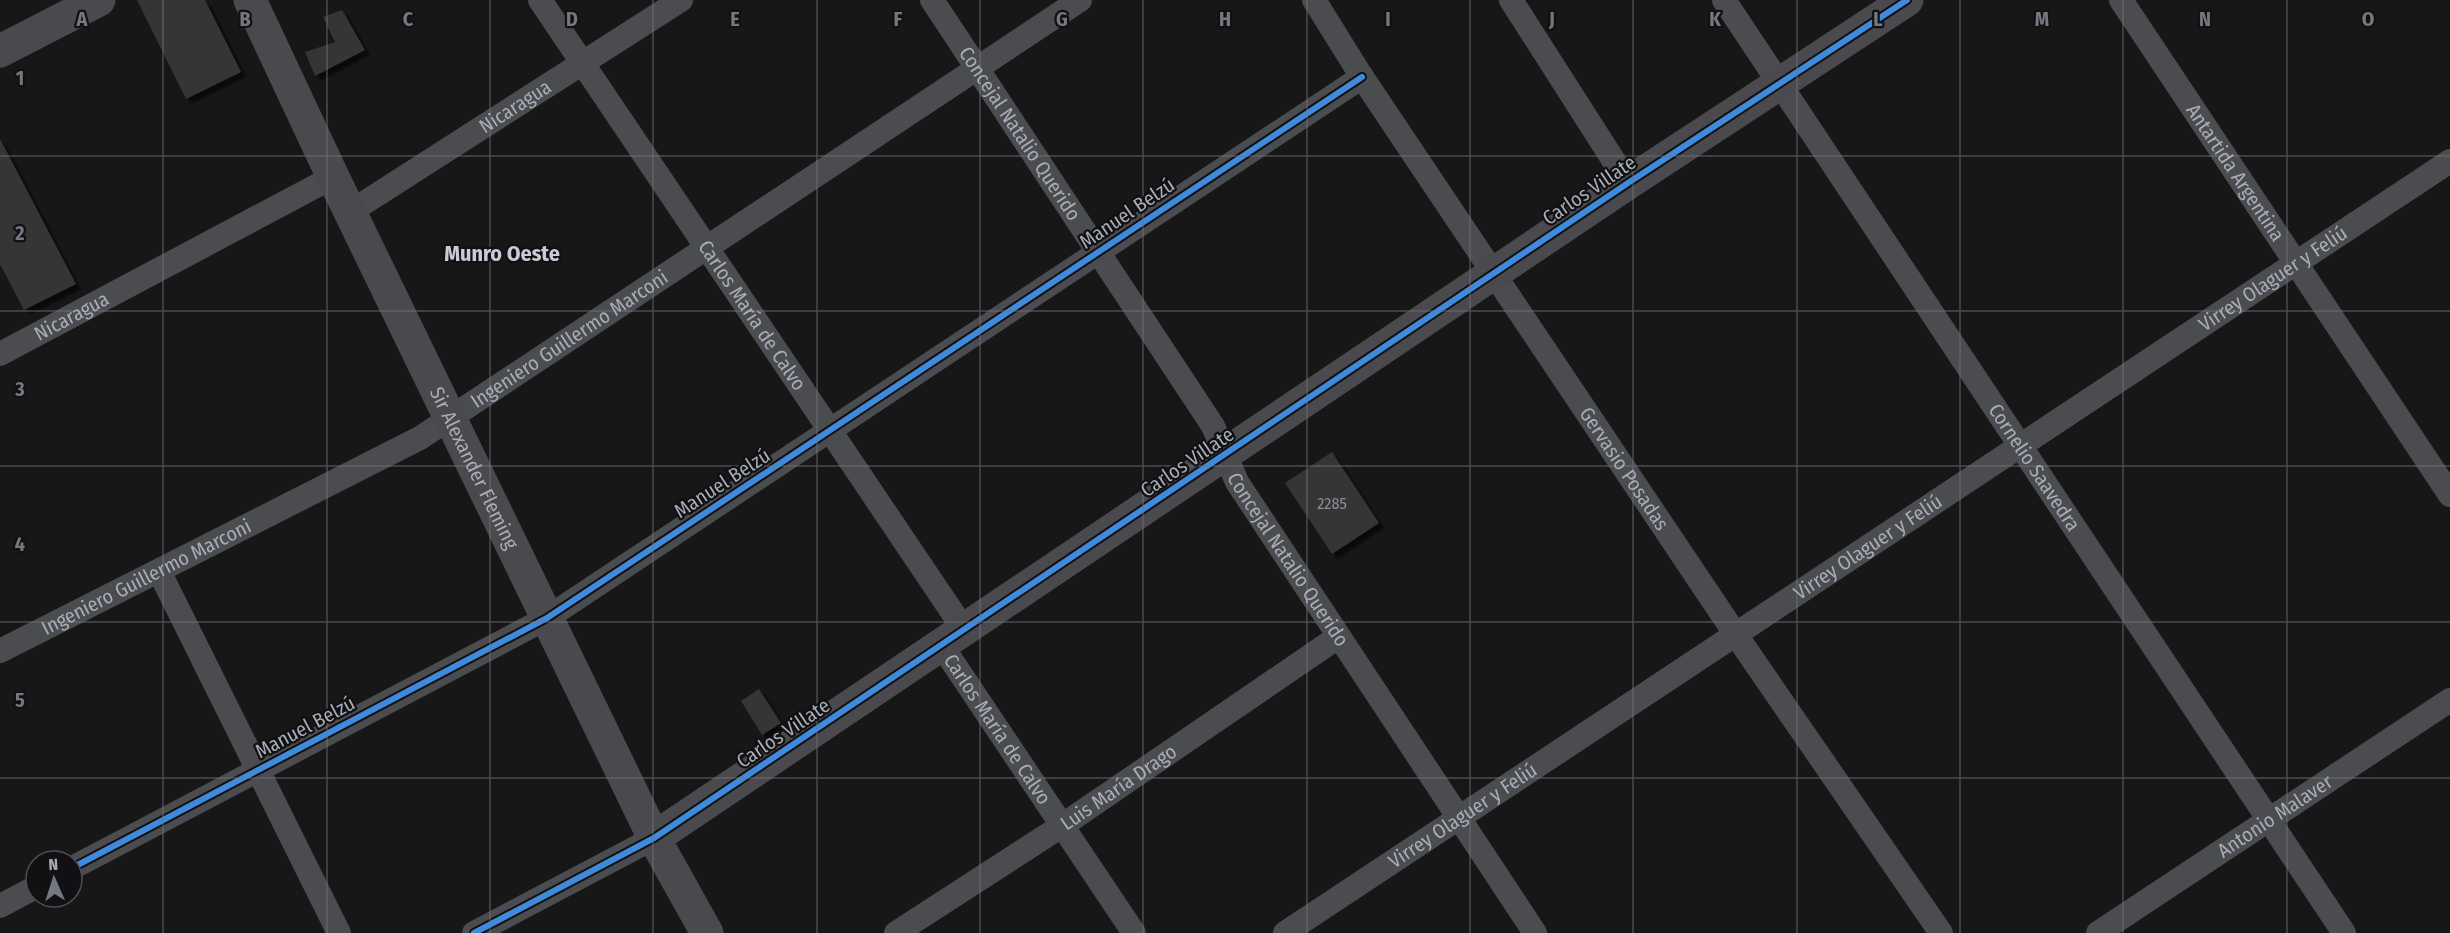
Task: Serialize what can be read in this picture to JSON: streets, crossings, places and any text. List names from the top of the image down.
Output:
{
  "streets": {
    "street": [
      "Nicaragua",
      "Concejal Natalio Querido",
      "Antartida Argentina",
      "Carlos Villate",
      "Manuel Belzú",
      "Virrey Olaguer y Feliú",
      "Carlos María de Calvo",
      "Ingeniero Guillermo Marconi",
      "Cornelio Saavedra",
      "Sir Alexander Fleming",
      "Gervasio Posadas",
      "Luis María Drago",
      "Antonio Malaver"
    ]
  },
  "crossings": [
    ["Nicaragua", "Carlos María de Calvo"],
    ["Nicaragua", "Sir Alexander Fleming"],
    ["Concejal Natalio Querido", "Carlos Villate"],
    ["Concejal Natalio Querido", "Manuel Belzú"],
    ["Concejal Natalio Querido", "Virrey Olaguer y Feliú"],
    ["Concejal Natalio Querido", "Ingeniero Guillermo Marconi"],
    ["Concejal Natalio Querido", "Luis María Drago"],
    ["Antartida Argentina", "Virrey Olaguer y Feliú"],
    ["Carlos Villate", "Carlos María de Calvo"],
    ["Carlos Villate", "Cornelio Saavedra"],
    ["Carlos Villate", "Sir Alexander Fleming"],
    ["Carlos Villate", "Gervasio Posadas"],
    ["Manuel Belzú", "Carlos María de Calvo"],
    ["Manuel Belzú", "Sir Alexander Fleming"],
    ["Manuel Belzú", "Gervasio Posadas"],
    ["Virrey Olaguer y Feliú", "Cornelio Saavedra"],
    ["Virrey Olaguer y Feliú", "Gervasio Posadas"],
    ["Carlos María de Calvo", "Ingeniero Guillermo Marconi"],
    ["Carlos María de Calvo", "Luis María Drago"],
    ["Ingeniero Guillermo Marconi", "Sir Alexander Fleming"],
    ["Cornelio Saavedra", "Antonio Malaver"]
  ],
  "districts": ["Munro Oeste"],
  "house_numbers": ["2285"],
  "north": "top",
  "grid": {
    "columns": [
      "A",
      "B",
      "C",
      "D",
      "E",
      "F",
      "G",
      "H",
      "I",
      "J",
      "K",
      "L",
      "M",
      "N",
      "O"
    ],
    "rows": [
      "1",
      "2",
      "3",
      "4",
      "5"
    ]
  }
}
